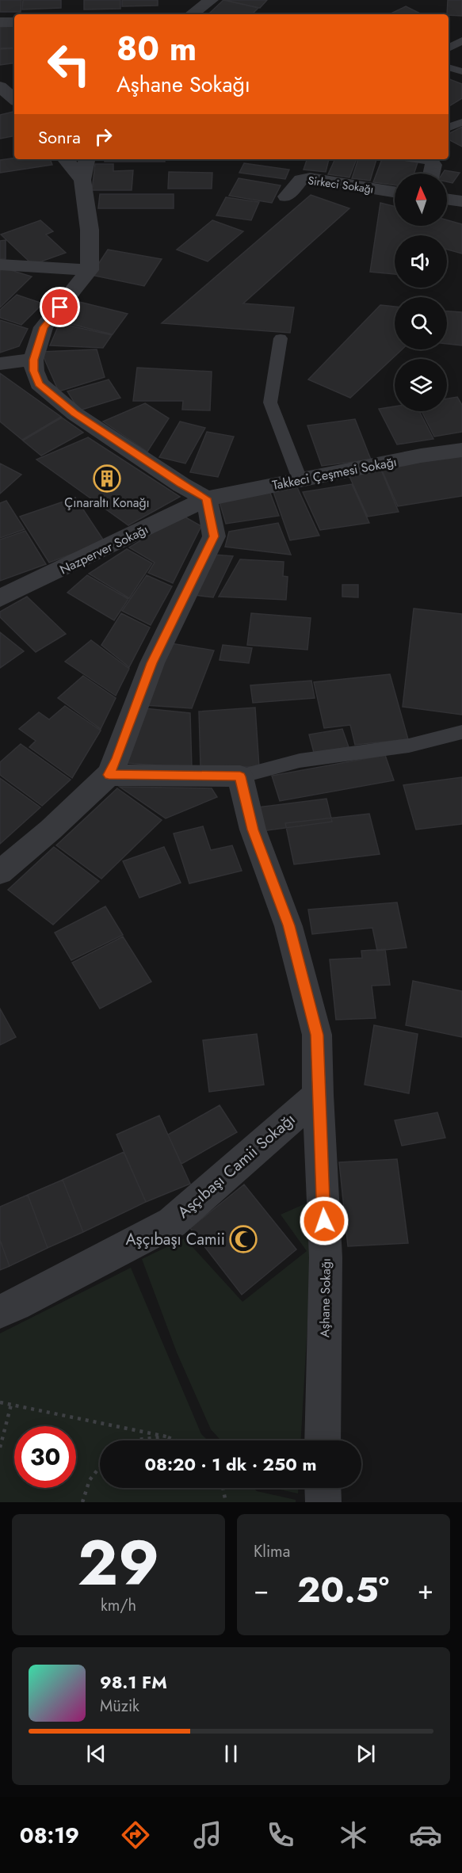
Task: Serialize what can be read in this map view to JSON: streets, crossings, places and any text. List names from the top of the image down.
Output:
{
  "streets": {
    "street": [
      "Sirkeci Sokağı",
      "Takkeci Çeşmesi Sokağı",
      "Nazperver Sokağı",
      "Aşçıbaşı Camii Sokağı",
      "Aşhane Sokağı"
    ]
  },
  "crossings": [
    ["Takkeci Çeşmesi Sokağı", "Nazperver Sokağı"],
    ["Aşçıbaşı Camii Sokağı", "Aşhane Sokağı"]
  ],
  "places": {
    "building": ["Çınaraltı Konağı"],
    "mosque": ["Aşçıbaşı Camii"]
  },
  "north": "top",
  "page": {
    "turn": ["80 m", "Aşhane Sokağı"],
    "then": "Sonra",
    "limit": "30",
    "trip": "08:20 · 1 dk · 250 m",
    "tile": [
      ["29", "km/h"],
      "Klima"
    ],
    "heat": ["−", "20.5°", "+"],
    "song": ["98.1 FM", "Müzik"],
    "tabs": "08:19"
  }
}
